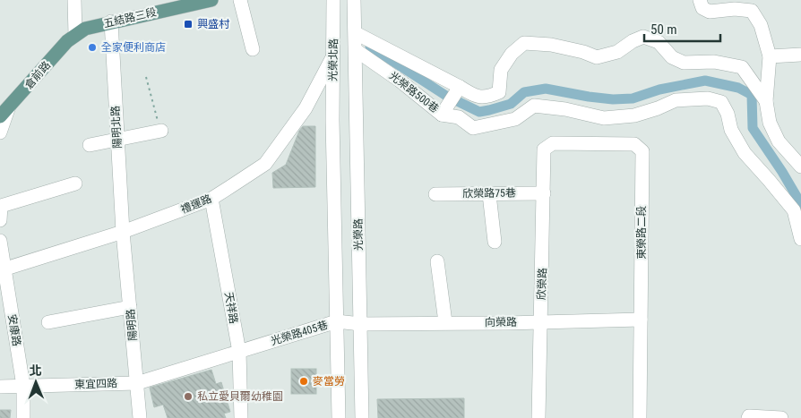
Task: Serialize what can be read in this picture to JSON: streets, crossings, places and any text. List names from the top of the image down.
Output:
{
  "streets": {
    "main road": ["五結路三段", "倉前路"],
    "street": [
      "光榮北路",
      "光榮路500巷",
      "陽明北路",
      "欣榮路75巷",
      "禮運路",
      "東榮路二段",
      "光榮路",
      "欣榮路",
      "天祥路",
      "向榮路",
      "陽明路",
      "安康路",
      "光榮路405巷",
      "東宜四路"
    ]
  },
  "crossings": [
    ["五結路三段", "倉前路"],
    ["五結路三段", "陽明北路"],
    ["光榮北路", "光榮路500巷"],
    ["光榮北路", "禮運路"],
    ["光榮北路", "光榮路"],
    ["光榮北路", "光榮路405巷"],
    ["光榮路500巷", "光榮路"],
    ["陽明北路", "禮運路"],
    ["陽明北路", "陽明路"],
    ["欣榮路75巷", "欣榮路"],
    ["禮運路", "天祥路"],
    ["禮運路", "陽明路"],
    ["禮運路", "安康路"],
    ["東榮路二段", "欣榮路"],
    ["東榮路二段", "向榮路"],
    ["光榮路", "向榮路"],
    ["光榮路", "光榮路405巷"],
    ["欣榮路", "向榮路"],
    ["天祥路", "光榮路405巷"],
    ["向榮路", "光榮路405巷"],
    ["陽明路", "光榮路405巷"],
    ["陽明路", "東宜四路"],
    ["安康路", "東宜四路"],
    ["光榮路405巷", "東宜四路"]
  ],
  "places": {
    "transit": ["興盛村"],
    "other": ["全家便利商店", "麥當勞", "私立愛貝爾幼稚園"]
  },
  "scale_bar": "50 m",
  "north": "top"
}
